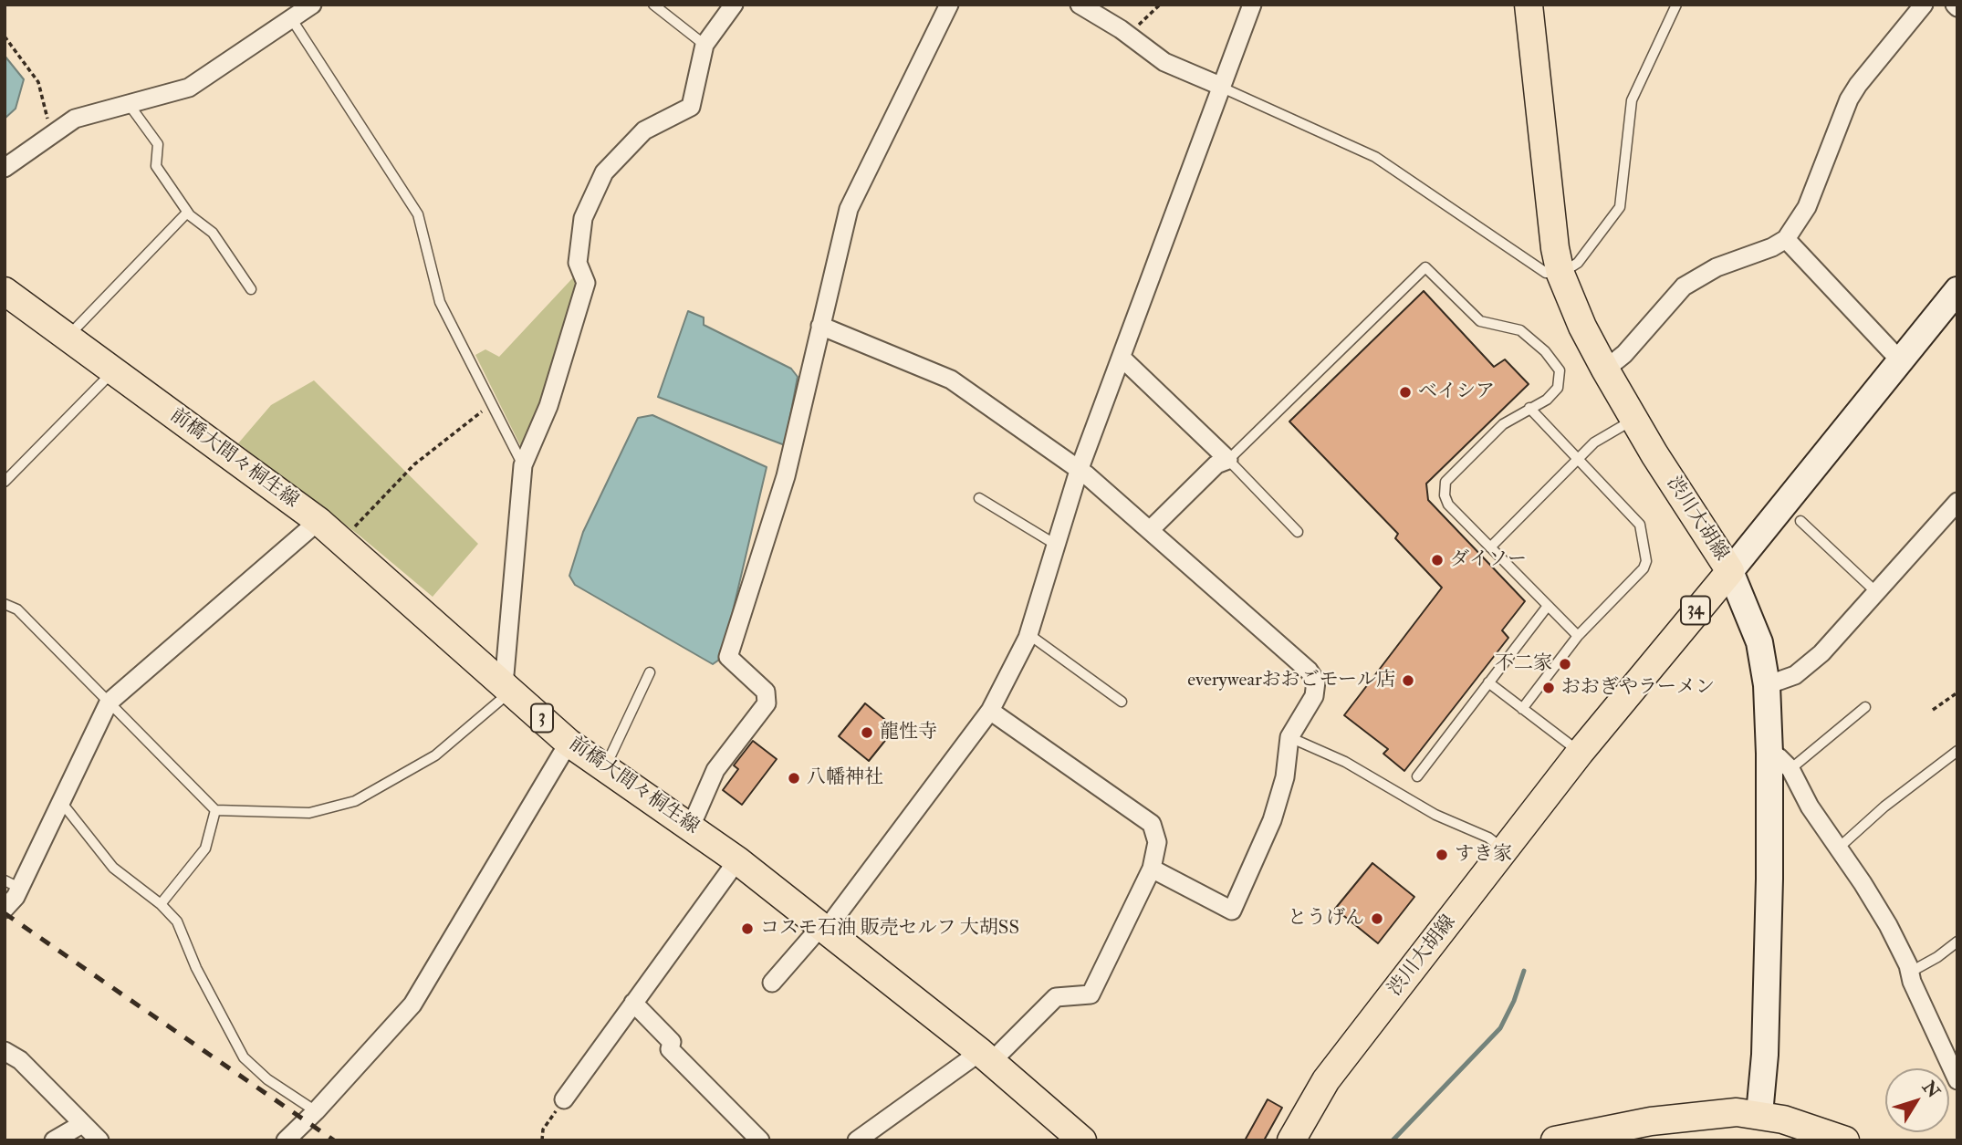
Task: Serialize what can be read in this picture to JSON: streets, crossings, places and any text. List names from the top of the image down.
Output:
{
  "streets": {
    "main road": [
      "前橋大間々桐生線",
      "渋川大胡線",
      "34",
      "3"
    ]
  },
  "places": [
    "ベイシア",
    "ダイソー",
    "不二家",
    "everywearおおごモール店",
    "おおぎやラーメン",
    "龍性寺",
    "八幡神社",
    "すき家",
    "とうげん",
    "コスモ石油 販売セルフ 大胡SS"
  ],
  "north": "top right"
}
